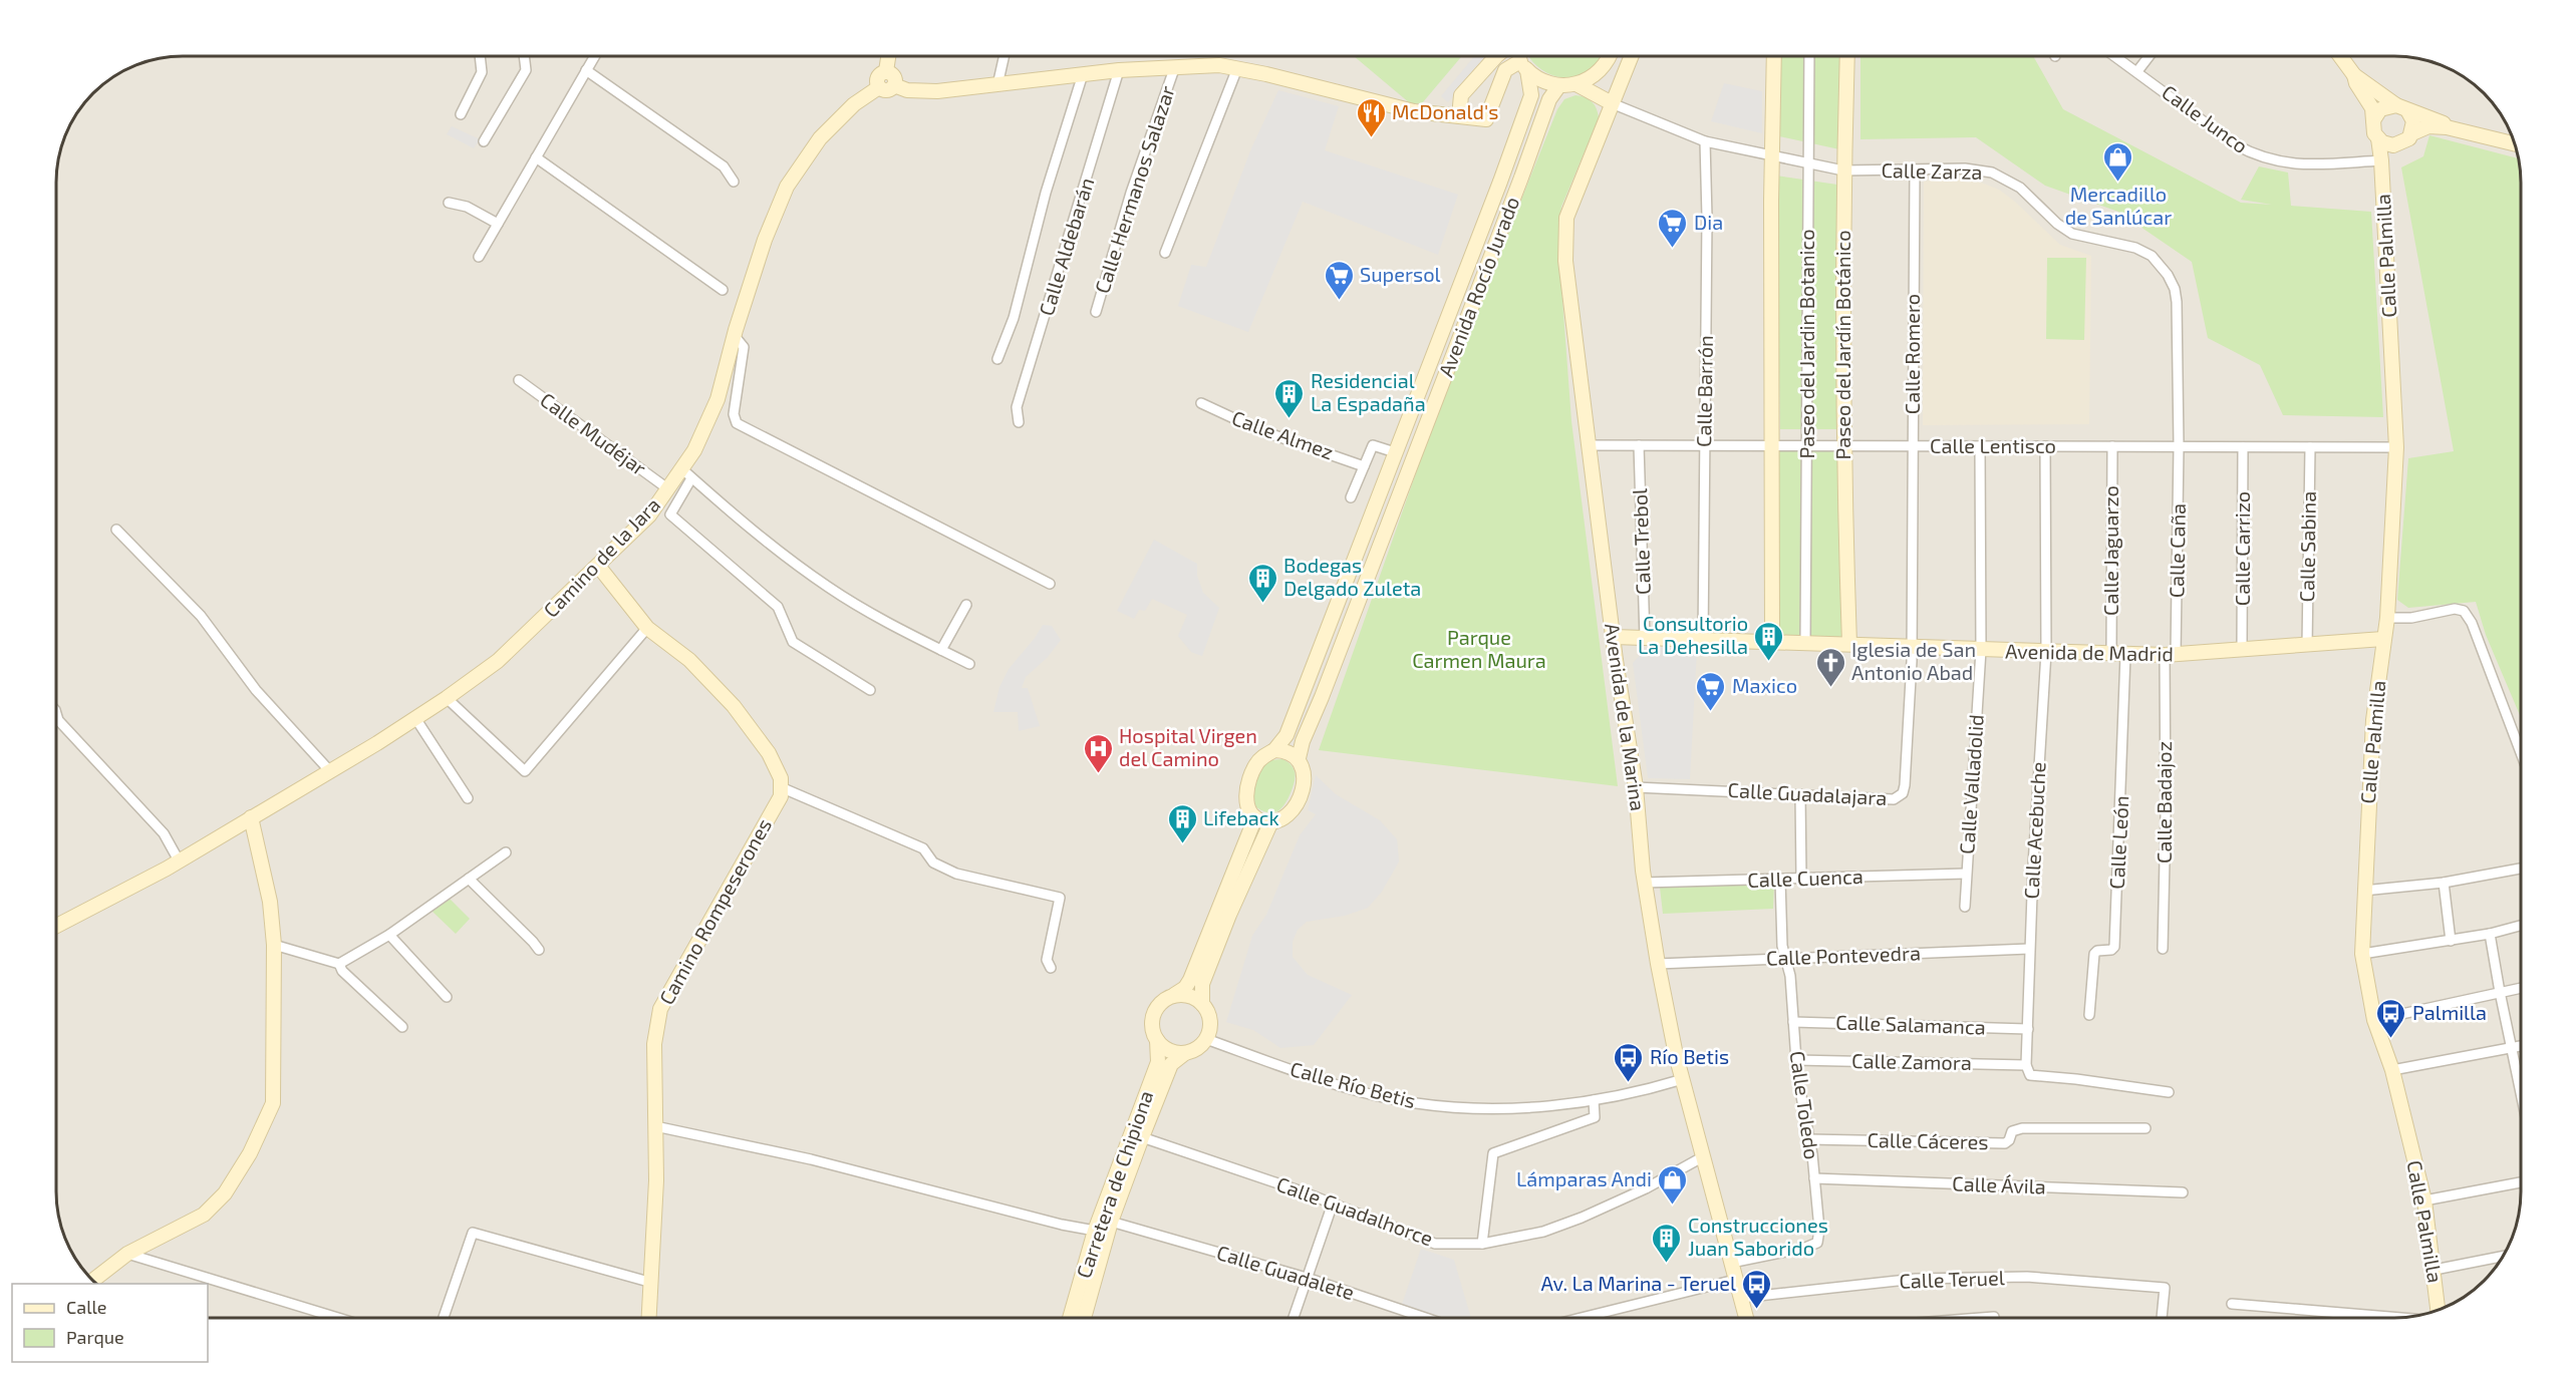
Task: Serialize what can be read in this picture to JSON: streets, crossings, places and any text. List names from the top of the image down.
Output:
{
  "streets": {
    "street": [
      "Calle Junco",
      "Calle Zarza",
      "Calle Hermanos Salazar",
      "Calle Aldebarán",
      "Calle Palmilla",
      "Avenida Rocío Jurado",
      "Paseo del Jardin Botanico",
      "Paseo del Jardín Botánico",
      "Calle Romero",
      "Calle Barrón",
      "Calle Mudéjar",
      "Calle Almez",
      "Calle Lentisco",
      "Calle Trebol",
      "Calle Sabina",
      "Calle Carrizo",
      "Calle Jaguarzo",
      "Calle Caña",
      "Camino de la Jara",
      "Avenida de Madrid",
      "Avenida de la Marina",
      "Calle Valladolid",
      "Calle Guadalajara",
      "Calle Badajoz",
      "Calle Acebuche",
      "Calle León",
      "Calle Cuenca",
      "Camino Rompeserones",
      "Calle Pontevedra",
      "Calle Salamanca",
      "Calle Zamora",
      "Calle Río Betis",
      "Calle Toledo",
      "Calle Cáceres",
      "Carretera de Chipiona",
      "Calle Ávila",
      "Calle Guadalhorce",
      "Calle Guadalete",
      "Calle Teruel"
    ]
  },
  "crossings": [
    ["Calle Junco", "Calle Palmilla"],
    ["Calle Zarza", "Paseo del Jardin Botanico"],
    ["Calle Zarza", "Paseo del Jardín Botánico"],
    ["Calle Zarza", "Calle Romero"],
    ["Calle Zarza", "Calle Barrón"],
    ["Calle Zarza", "Calle Lentisco"],
    ["Calle Zarza", "Calle Caña"],
    ["Calle Zarza", "Avenida de la Marina"],
    ["Calle Palmilla", "Calle Lentisco"],
    ["Calle Palmilla", "Avenida de Madrid"],
    ["Paseo del Jardin Botanico", "Calle Lentisco"],
    ["Paseo del Jardin Botanico", "Avenida de Madrid"],
    ["Paseo del Jardín Botánico", "Calle Lentisco"],
    ["Paseo del Jardín Botánico", "Avenida de Madrid"],
    ["Calle Romero", "Calle Lentisco"],
    ["Calle Romero", "Avenida de Madrid"],
    ["Calle Romero", "Calle Guadalajara"],
    ["Calle Barrón", "Calle Lentisco"],
    ["Calle Barrón", "Avenida de Madrid"],
    ["Calle Mudéjar", "Camino de la Jara"],
    ["Calle Lentisco", "Calle Trebol"],
    ["Calle Lentisco", "Calle Sabina"],
    ["Calle Lentisco", "Calle Carrizo"],
    ["Calle Lentisco", "Calle Jaguarzo"],
    ["Calle Lentisco", "Calle Caña"],
    ["Calle Lentisco", "Avenida de la Marina"],
    ["Calle Lentisco", "Calle Valladolid"],
    ["Calle Lentisco", "Calle Acebuche"],
    ["Calle Trebol", "Avenida de Madrid"],
    ["Calle Sabina", "Avenida de Madrid"],
    ["Calle Carrizo", "Avenida de Madrid"],
    ["Calle Jaguarzo", "Avenida de Madrid"],
    ["Calle Jaguarzo", "Calle León"],
    ["Calle Caña", "Avenida de Madrid"],
    ["Calle Caña", "Calle Badajoz"],
    ["Avenida de Madrid", "Avenida de la Marina"],
    ["Avenida de Madrid", "Calle Valladolid"],
    ["Avenida de Madrid", "Calle Guadalajara"],
    ["Avenida de Madrid", "Calle Badajoz"],
    ["Avenida de Madrid", "Calle Acebuche"],
    ["Avenida de Madrid", "Calle León"],
    ["Avenida de la Marina", "Calle Guadalajara"],
    ["Avenida de la Marina", "Calle Cuenca"],
    ["Avenida de la Marina", "Calle Pontevedra"],
    ["Avenida de la Marina", "Calle Río Betis"],
    ["Avenida de la Marina", "Calle Toledo"],
    ["Avenida de la Marina", "Calle Guadalhorce"],
    ["Avenida de la Marina", "Calle Teruel"],
    ["Calle Valladolid", "Calle Cuenca"],
    ["Calle Acebuche", "Calle Pontevedra"],
    ["Calle Acebuche", "Calle Salamanca"],
    ["Calle Acebuche", "Calle Zamora"],
    ["Calle Cuenca", "Calle Toledo"],
    ["Calle Pontevedra", "Calle Toledo"],
    ["Calle Salamanca", "Calle Toledo"],
    ["Calle Zamora", "Calle Toledo"],
    ["Calle Río Betis", "Carretera de Chipiona"],
    ["Calle Toledo", "Calle Cáceres"],
    ["Calle Toledo", "Calle Ávila"],
    ["Carretera de Chipiona", "Calle Guadalhorce"],
    ["Carretera de Chipiona", "Calle Guadalete"]
  ],
  "parks": ["Parque Carmen Maura"],
  "places": {
    "restaurant": ["McDonald's"],
    "shop": ["Mercadillo de Sanlúcar", "Lámparas Andi"],
    "supermarket": ["Dia", "Supersol", "Maxico"],
    "building": [
      "Residencial La Espadaña",
      "Bodegas Delgado Zuleta",
      "Consultorio La Dehesilla",
      "Lifeback",
      "Construcciones Juan Saborido"
    ],
    "church": ["Iglesia de San Antonio Abad"],
    "hospital": ["Hospital Virgen del Camino"],
    "bus stop": ["Palmilla", "Río Betis", "Av. La Marina - Teruel"]
  },
  "legend": ["Calle", "Parque"]
}
